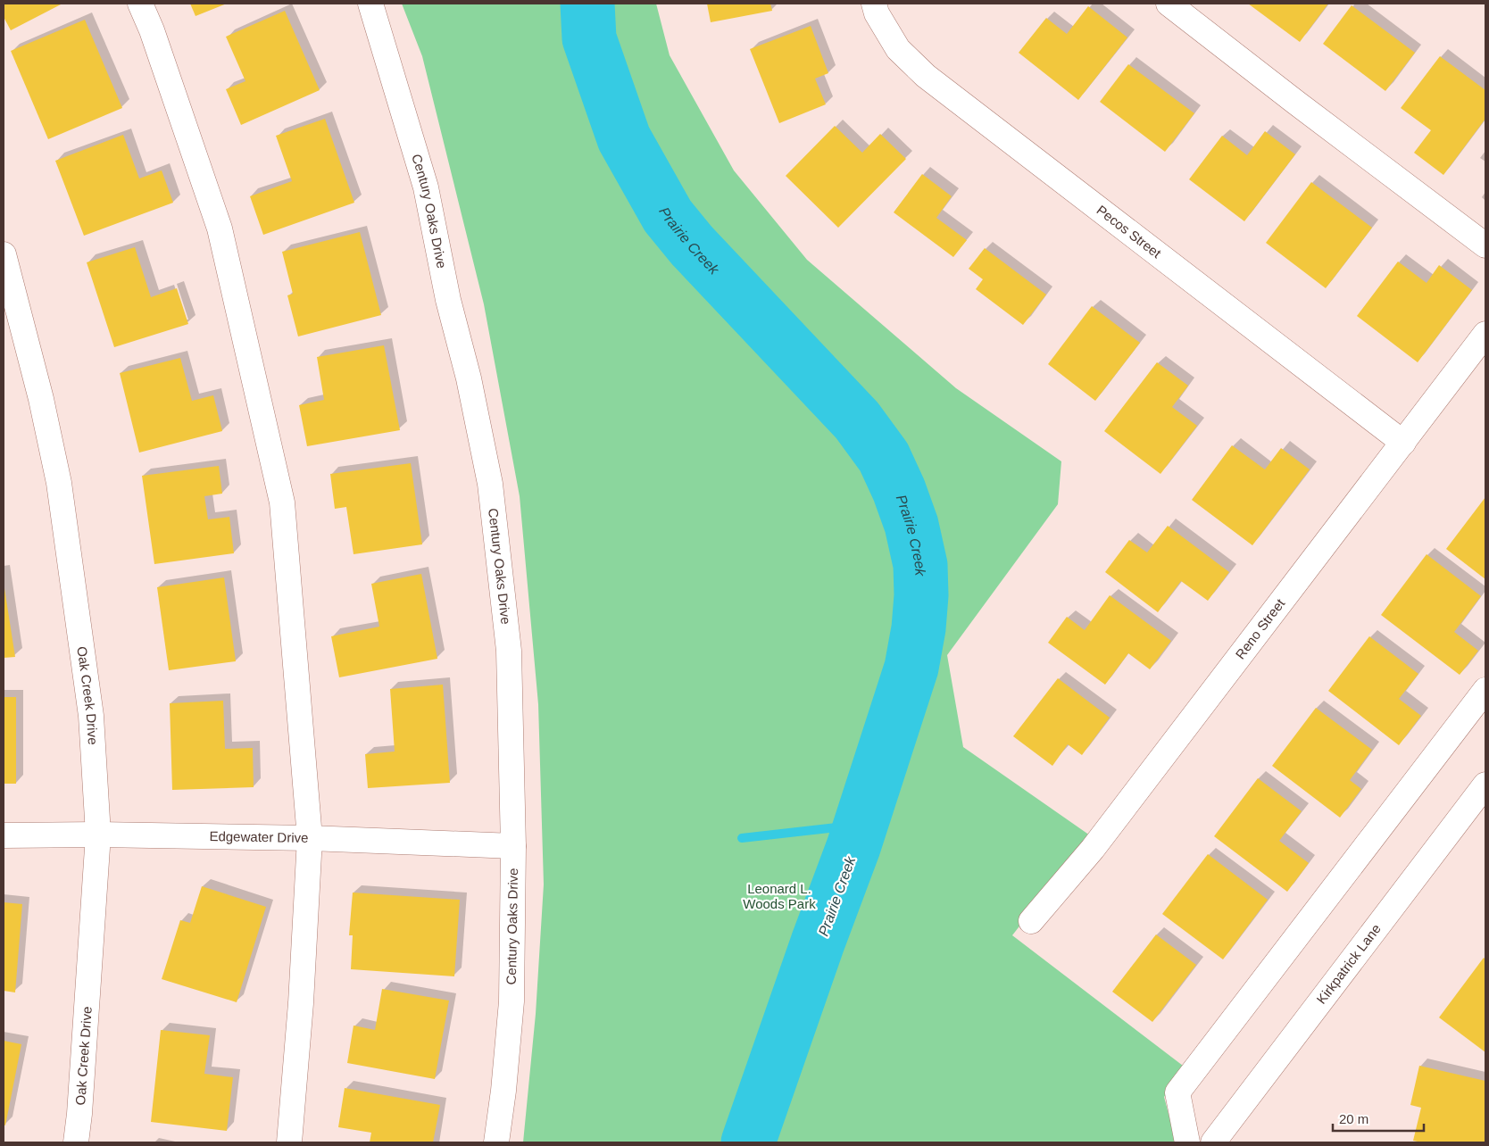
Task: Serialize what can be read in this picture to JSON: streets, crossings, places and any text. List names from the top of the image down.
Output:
{
  "streets": {
    "street": [
      "Century Oaks Drive",
      "Pecos Street",
      "Reno Street",
      "Oak Creek Drive",
      "Edgewater Drive",
      "Kirkpatrick Lane"
    ]
  },
  "crossings": [
    ["Century Oaks Drive", "Edgewater Drive"],
    ["Pecos Street", "Reno Street"],
    ["Oak Creek Drive", "Edgewater Drive"]
  ],
  "water": ["Prairie Creek"],
  "parks": ["Leonard L. Woods Park"],
  "scale_bar": "20 m"
}
